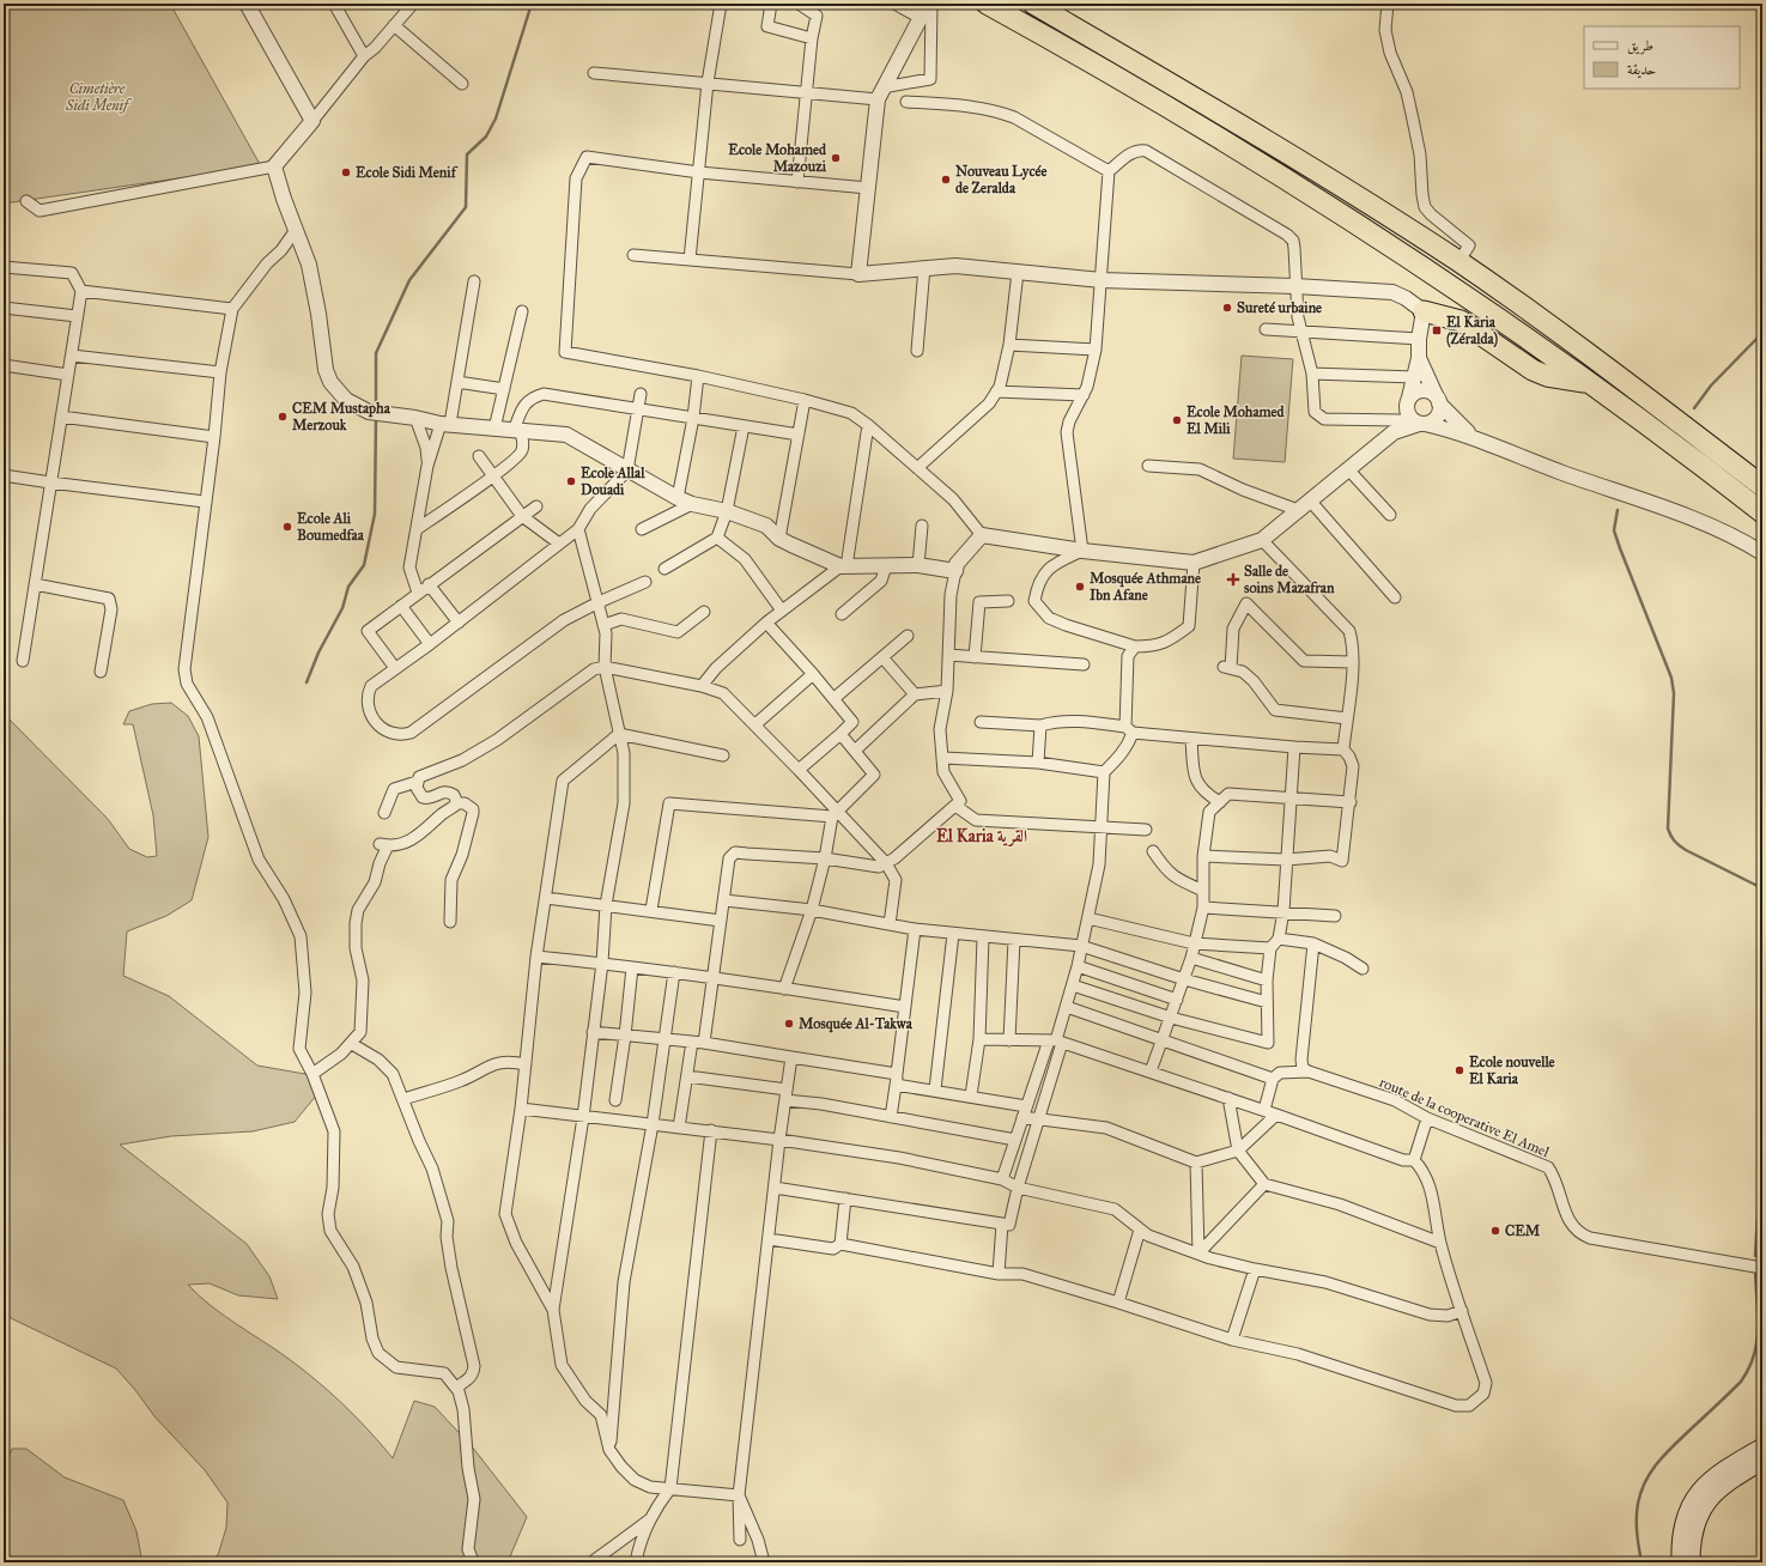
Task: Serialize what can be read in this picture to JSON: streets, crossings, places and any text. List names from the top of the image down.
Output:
{
  "streets": {
    "street": ["route de la cooperative El Amel"]
  },
  "districts": ["El Karia القرية"],
  "parks": ["Cimetière Sidi Menif"],
  "places": {
    "other": [
      "Ecole Mohamed Mazouzi",
      "Ecole Sidi Menif",
      "Nouveau Lycée de Zeralda",
      "Sureté urbaine",
      "CEM Mustapha Merzouk",
      "Ecole Mohamed El Mili",
      "Ecole Allal Douadi",
      "Ecole Ali Boumedfaa",
      "Mosquée Athmane Ibn Afane",
      "Mosquée Al-Takwa",
      "Ecole nouvelle El Karia",
      "CEM"
    ],
    "transit": ["El Karia (Zéralda)"],
    "health": ["Salle de soins Mazafran"]
  },
  "legend": ["طريق", "حديقة"]
}
